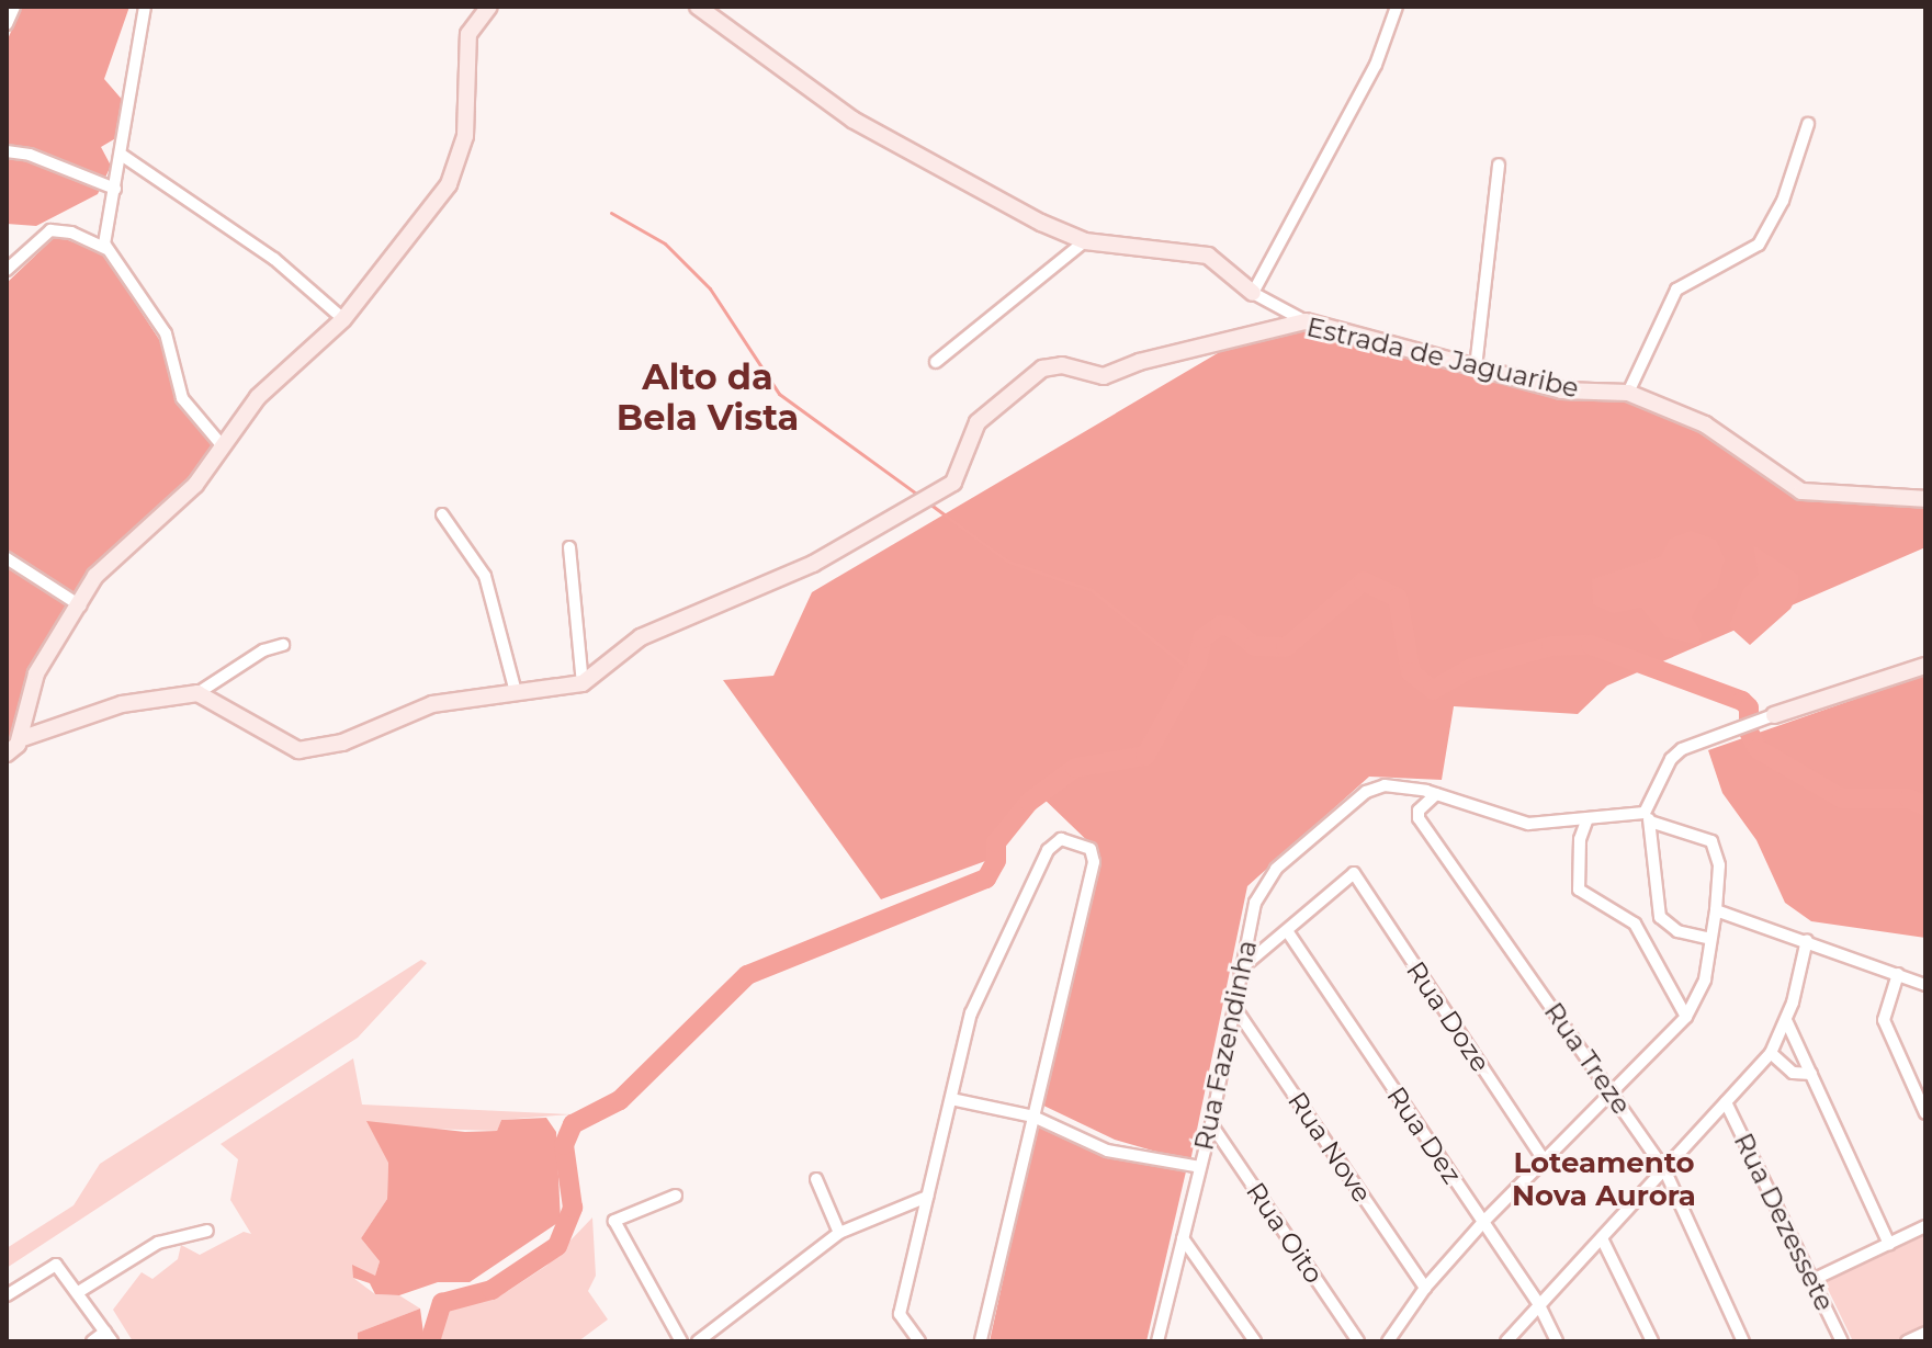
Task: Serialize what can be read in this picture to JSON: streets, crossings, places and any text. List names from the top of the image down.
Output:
{
  "streets": {
    "street": [
      "Estrada de Jaguaribe",
      "Rua Doze",
      "Rua Fazendinha",
      "Rua Treze",
      "Rua Dez",
      "Rua Nove",
      "Rua Dezessete",
      "Rua Oito"
    ]
  },
  "crossings": [
    ["Rua Doze", "Rua Dez"],
    ["Rua Fazendinha", "Rua Treze"],
    ["Rua Fazendinha", "Rua Nove"],
    ["Rua Fazendinha", "Rua Oito"]
  ],
  "districts": ["Alto da Bela Vista", "Loteamento Nova Aurora"]
}
